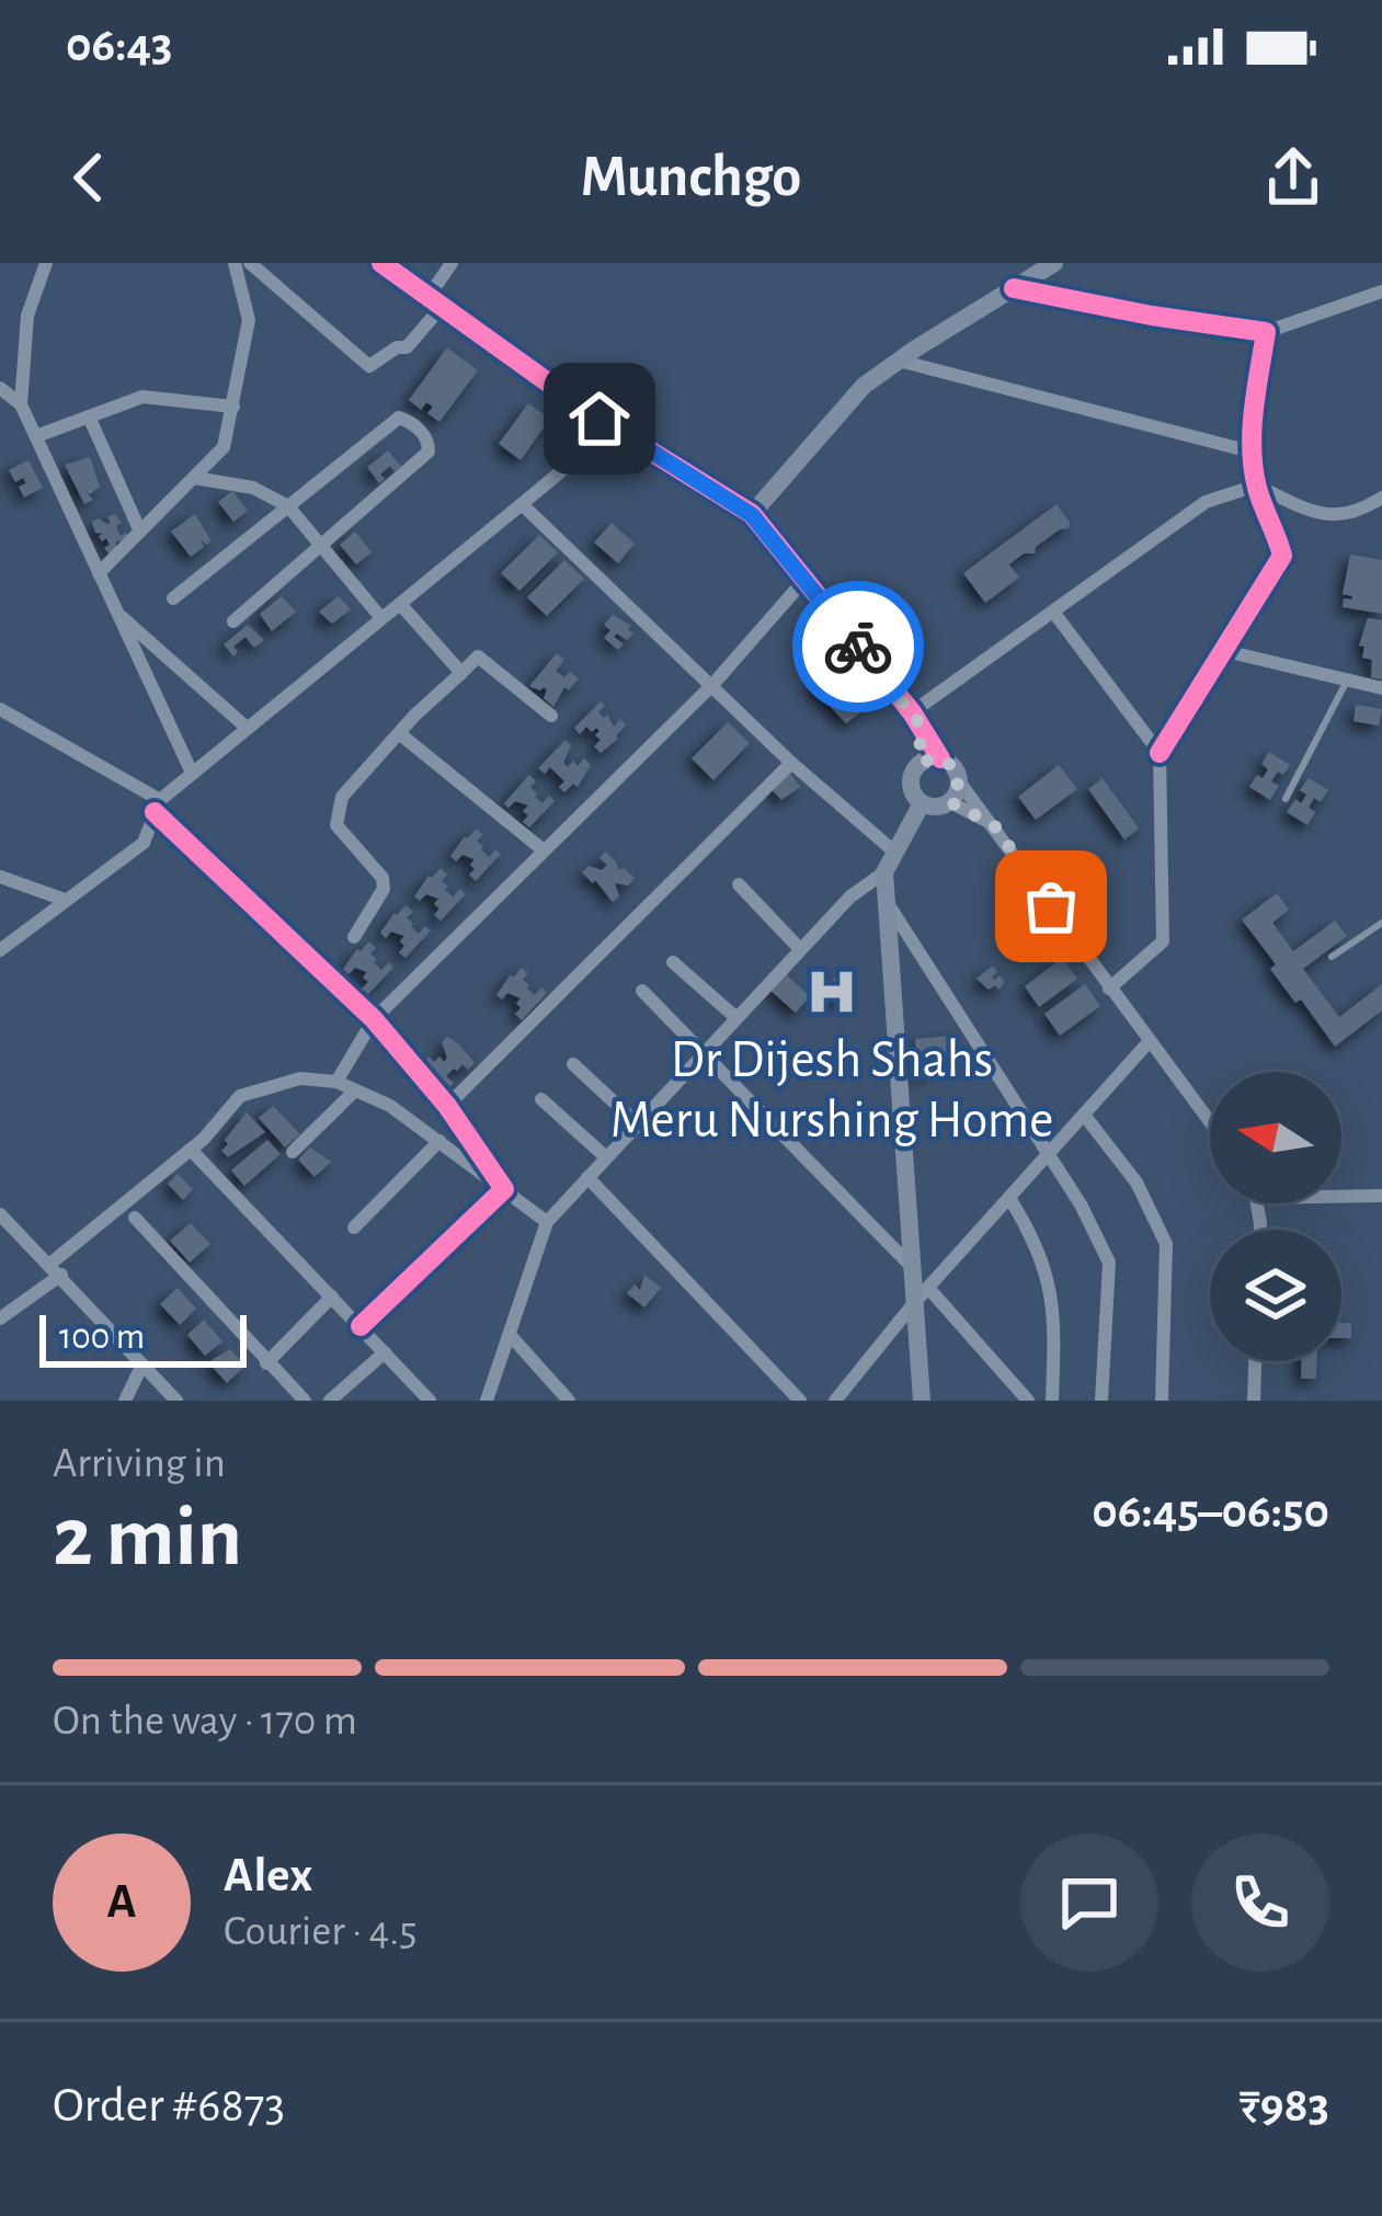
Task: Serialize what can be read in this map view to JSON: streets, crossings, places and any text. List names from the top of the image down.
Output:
{
  "places": {
    "hospital": ["Dr Dijesh Shahs Meru Nurshing Home"]
  },
  "scale_bar": "100 m",
  "north": "left",
  "page": {
    "status": "06:43",
    "header": "Munchgo",
    "scale": "100 m",
    "heading": ["2 min", "Arriving in", "06:45–06:50"],
    "panel": [
      "Alex",
      "Courier · 4.5",
      "Order #6873",
      "₹983"
    ],
    "bar": "On the way · 170 m",
    "round": "A"
  }
}
